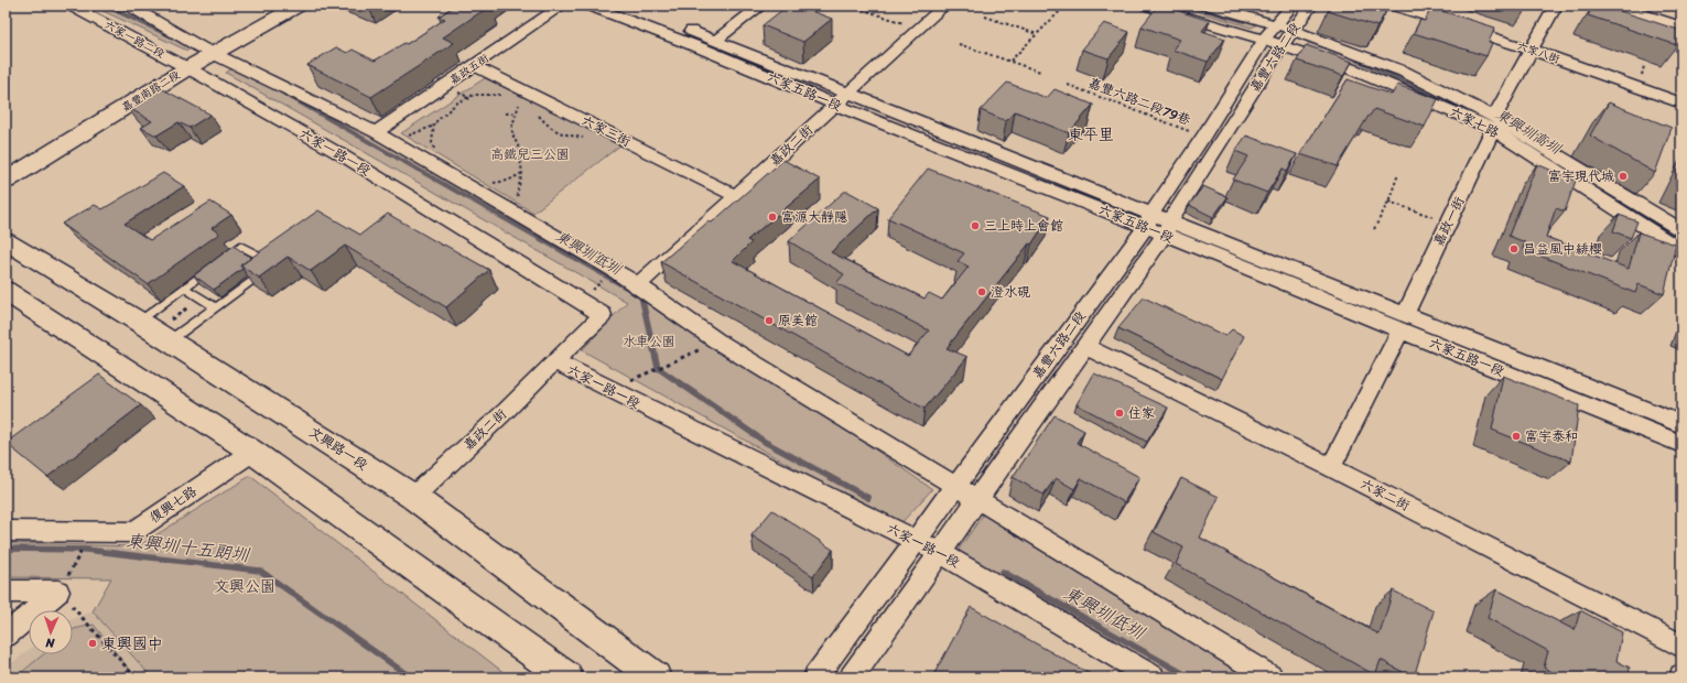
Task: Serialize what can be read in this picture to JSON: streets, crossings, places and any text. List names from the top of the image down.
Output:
{
  "streets": {
    "street": [
      "六家一路二段",
      "六家八街",
      "嘉豐六路二段",
      "嘉政五街",
      "嘉豐南路二段",
      "六家五路一段",
      "六家七路",
      "六家三街",
      "嘉政二街",
      "六家一路一段",
      "嘉政一街",
      "文興路一段",
      "六家二街",
      "復興七路"
    ],
    "path": ["嘉豐六路二段79巷"]
  },
  "crossings": [
    ["六家一路二段", "嘉豐南路二段"],
    ["六家一路二段", "六家一路一段"],
    ["六家八街", "嘉政一街"],
    ["嘉豐六路二段", "六家五路一段"],
    ["嘉豐六路二段", "嘉豐六路二段79巷"],
    ["嘉豐六路二段", "六家七路"],
    ["嘉豐六路二段", "六家一路一段"],
    ["嘉豐六路二段", "六家二街"],
    ["嘉政五街", "六家三街"],
    ["嘉豐南路二段", "六家一路一段"],
    ["六家五路一段", "嘉政二街"],
    ["六家五路一段", "嘉政一街"],
    ["六家七路", "嘉政一街"],
    ["六家三街", "嘉政二街"],
    ["嘉政二街", "六家一路一段"],
    ["嘉政二街", "文興路一段"],
    ["嘉政一街", "六家二街"]
  ],
  "districts": ["東平里"],
  "water": ["東興圳高圳", "東興圳低圳", "東興圳十五朗圳"],
  "parks": ["高鐵兒三公園", "水車公園", "文興公園"],
  "places": [
    "富宇現代城",
    "富源大靜隱",
    "三上時上會館",
    "昌益風中緋櫻",
    "澄水硯",
    "原美館",
    "住家",
    "富宇泰和",
    "東興國中"
  ],
  "north": "bottom"
}
